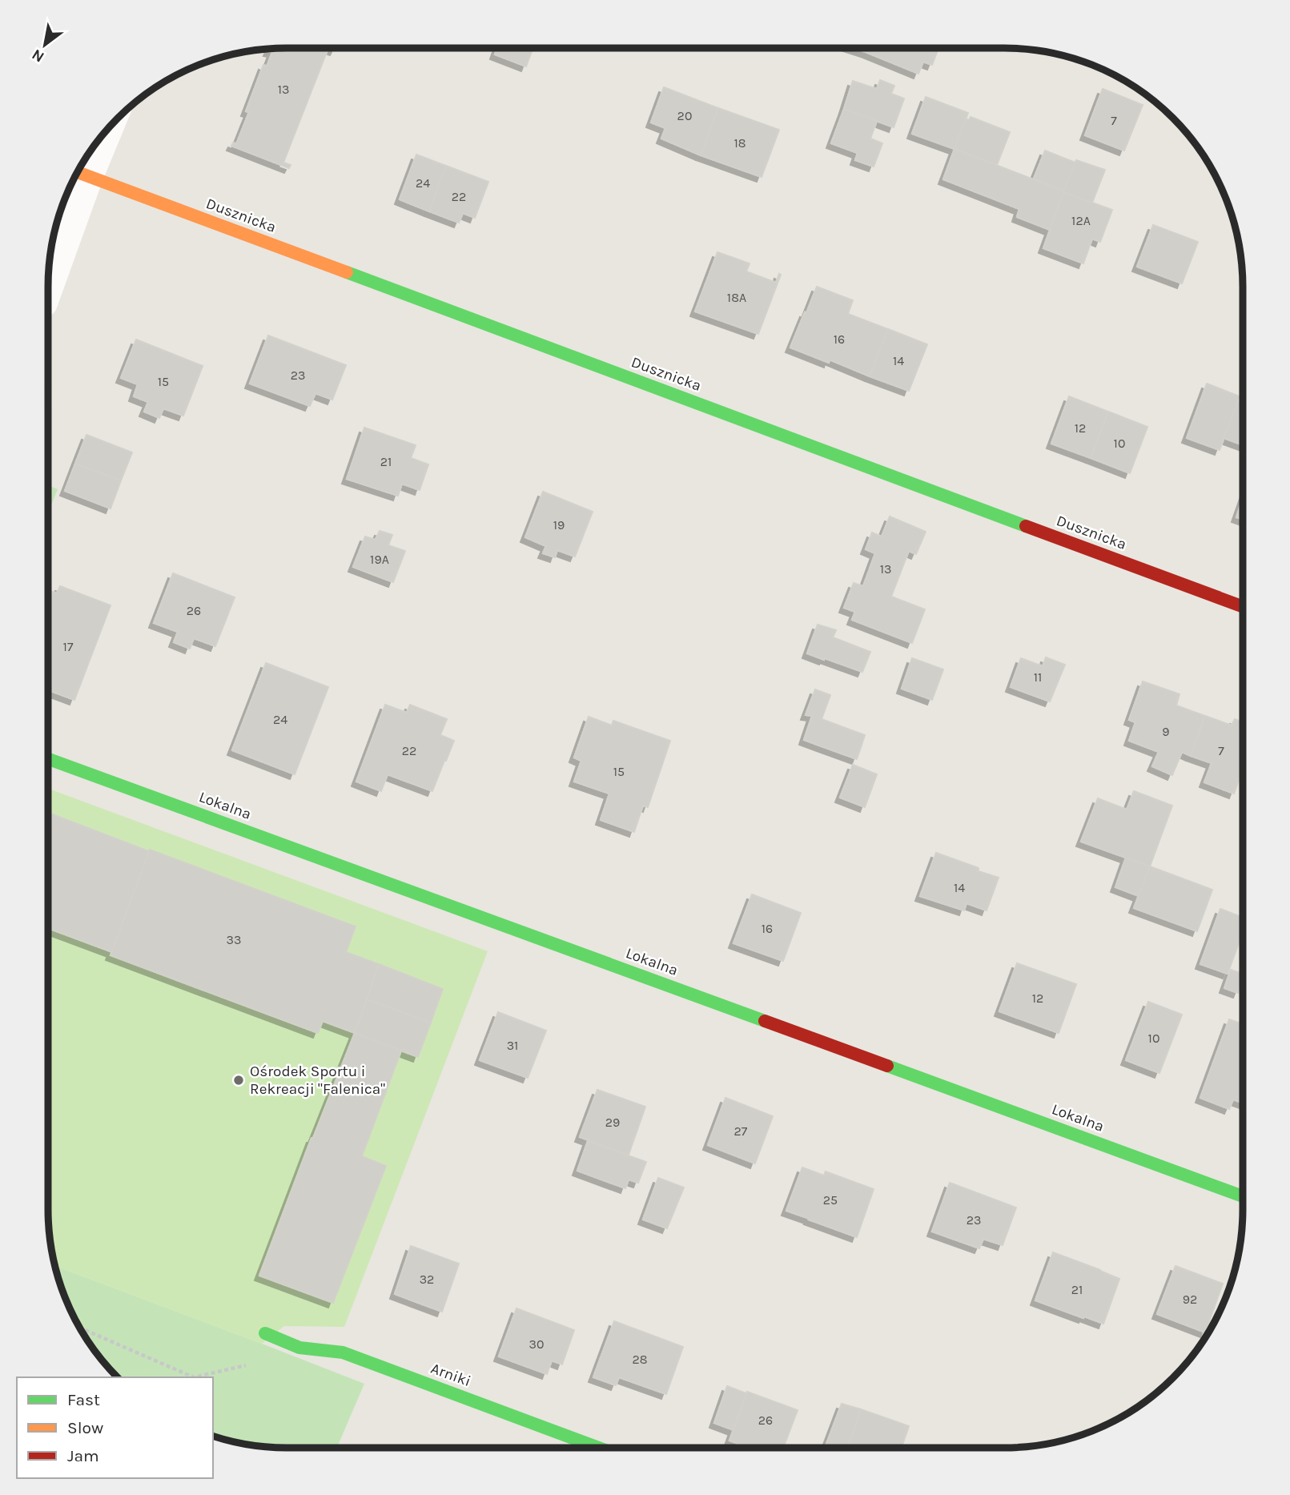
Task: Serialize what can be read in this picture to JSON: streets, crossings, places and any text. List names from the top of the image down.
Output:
{
  "streets": {
    "street": ["Dusznicka", "Lokalna", "Arniki"]
  },
  "places": ["Ośrodek Sportu i Rekreacji \"Falenica\""],
  "house_numbers": [
    "13",
    "20",
    "7",
    "18",
    "24",
    "22",
    "12A",
    "18A",
    "16",
    "14",
    "23",
    "15",
    "12",
    "10",
    "21",
    "19",
    "19A",
    "13",
    "26",
    "17",
    "11",
    "24",
    "9",
    "22",
    "7",
    "15",
    "14",
    "16",
    "33",
    "12",
    "10",
    "31",
    "29",
    "27",
    "25",
    "23",
    "32",
    "21",
    "92",
    "30",
    "28",
    "26"
  ],
  "legend": ["Fast", "Slow", "Jam"],
  "north": "bottom left"
}
